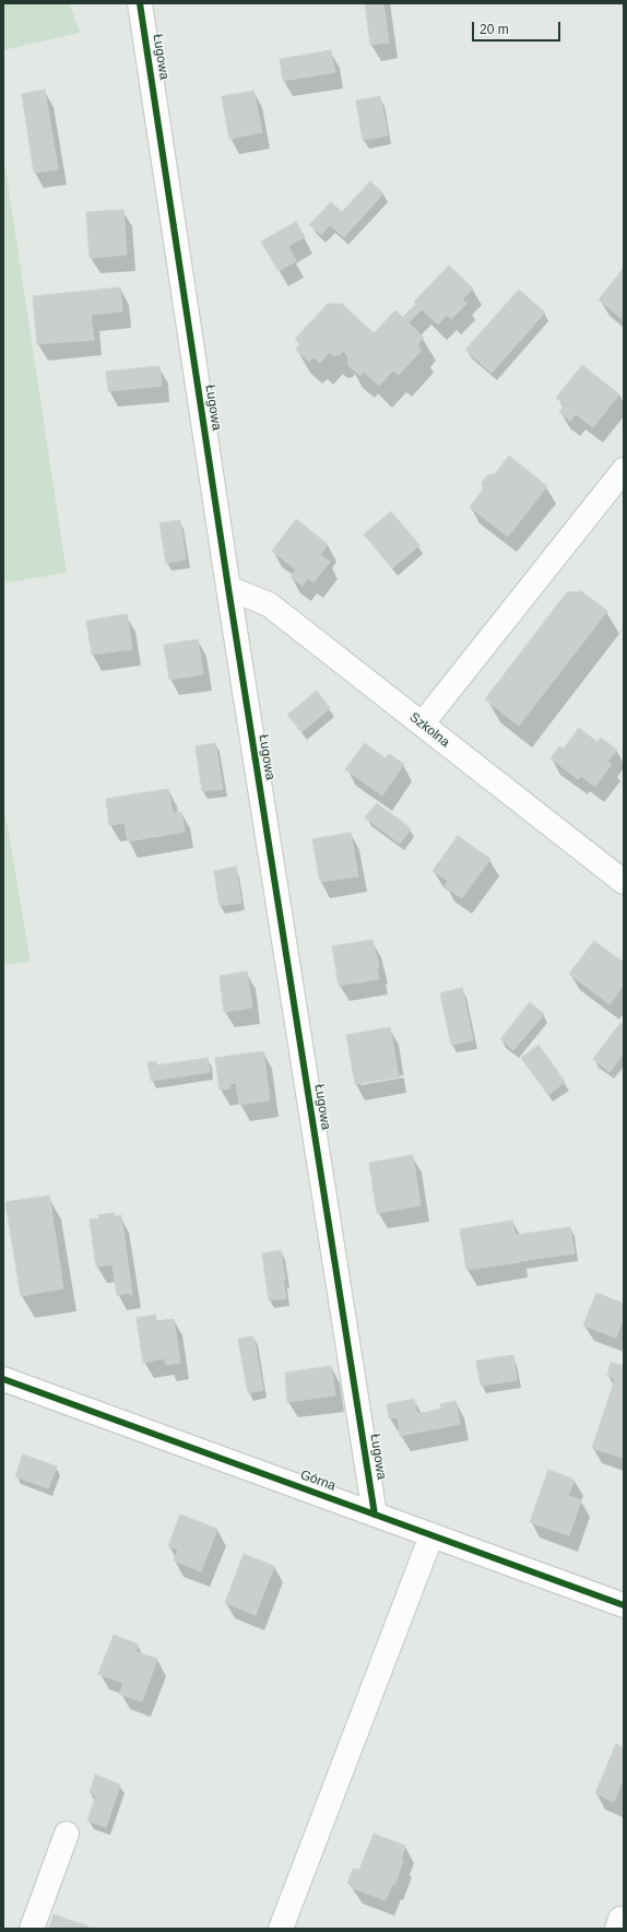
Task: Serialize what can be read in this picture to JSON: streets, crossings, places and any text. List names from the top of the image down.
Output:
{
  "streets": {
    "street": ["Ługowa", "Szkolna", "Górna"]
  },
  "crossings": [
    ["Ługowa", "Szkolna"],
    ["Ługowa", "Górna"]
  ],
  "scale_bar": "20 m"
}
